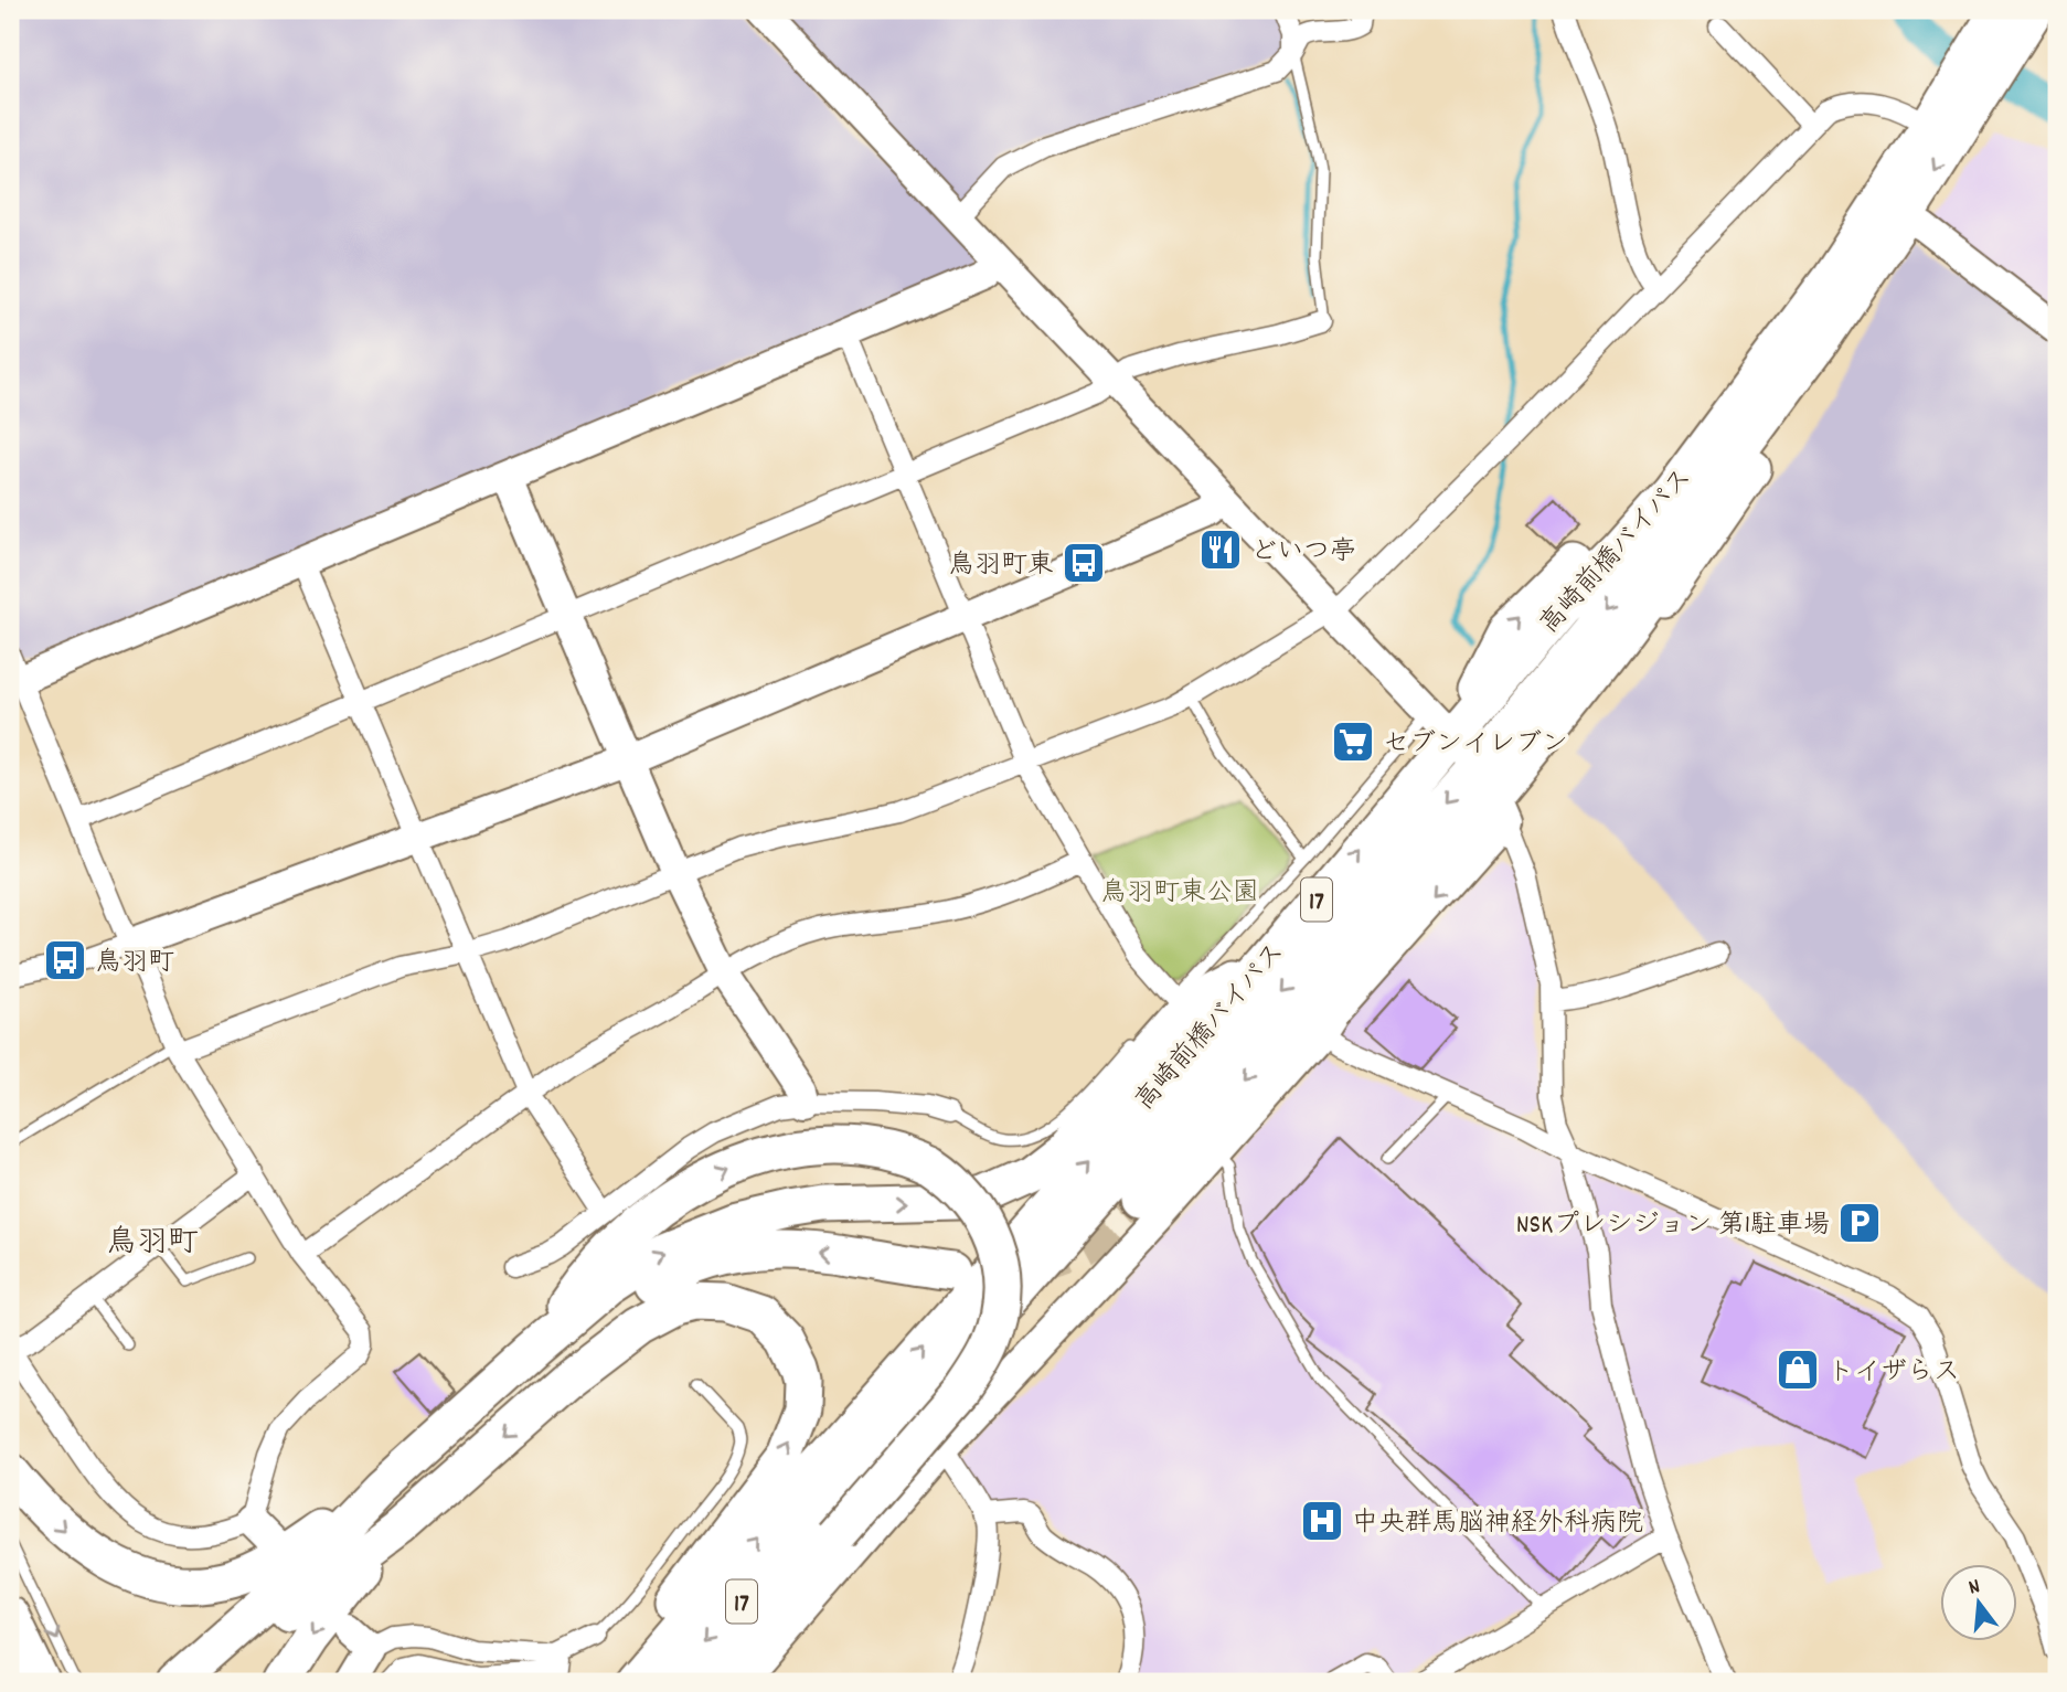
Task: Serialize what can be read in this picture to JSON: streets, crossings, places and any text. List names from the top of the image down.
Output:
{
  "streets": {
    "highway": ["高崎前橋バイパス", "17"]
  },
  "districts": ["鳥羽町"],
  "parks": ["鳥羽町東公園"],
  "places": {
    "restaurant": ["どいつ亭"],
    "bus stop": ["鳥羽町東", "鳥羽町"],
    "supermarket": ["セブンイレブン"],
    "parking": ["NSKプレシジョン 第1駐車場"],
    "shop": ["トイザらス"],
    "hospital": ["中央群馬脳神経外科病院"]
  },
  "north": "top"
}
